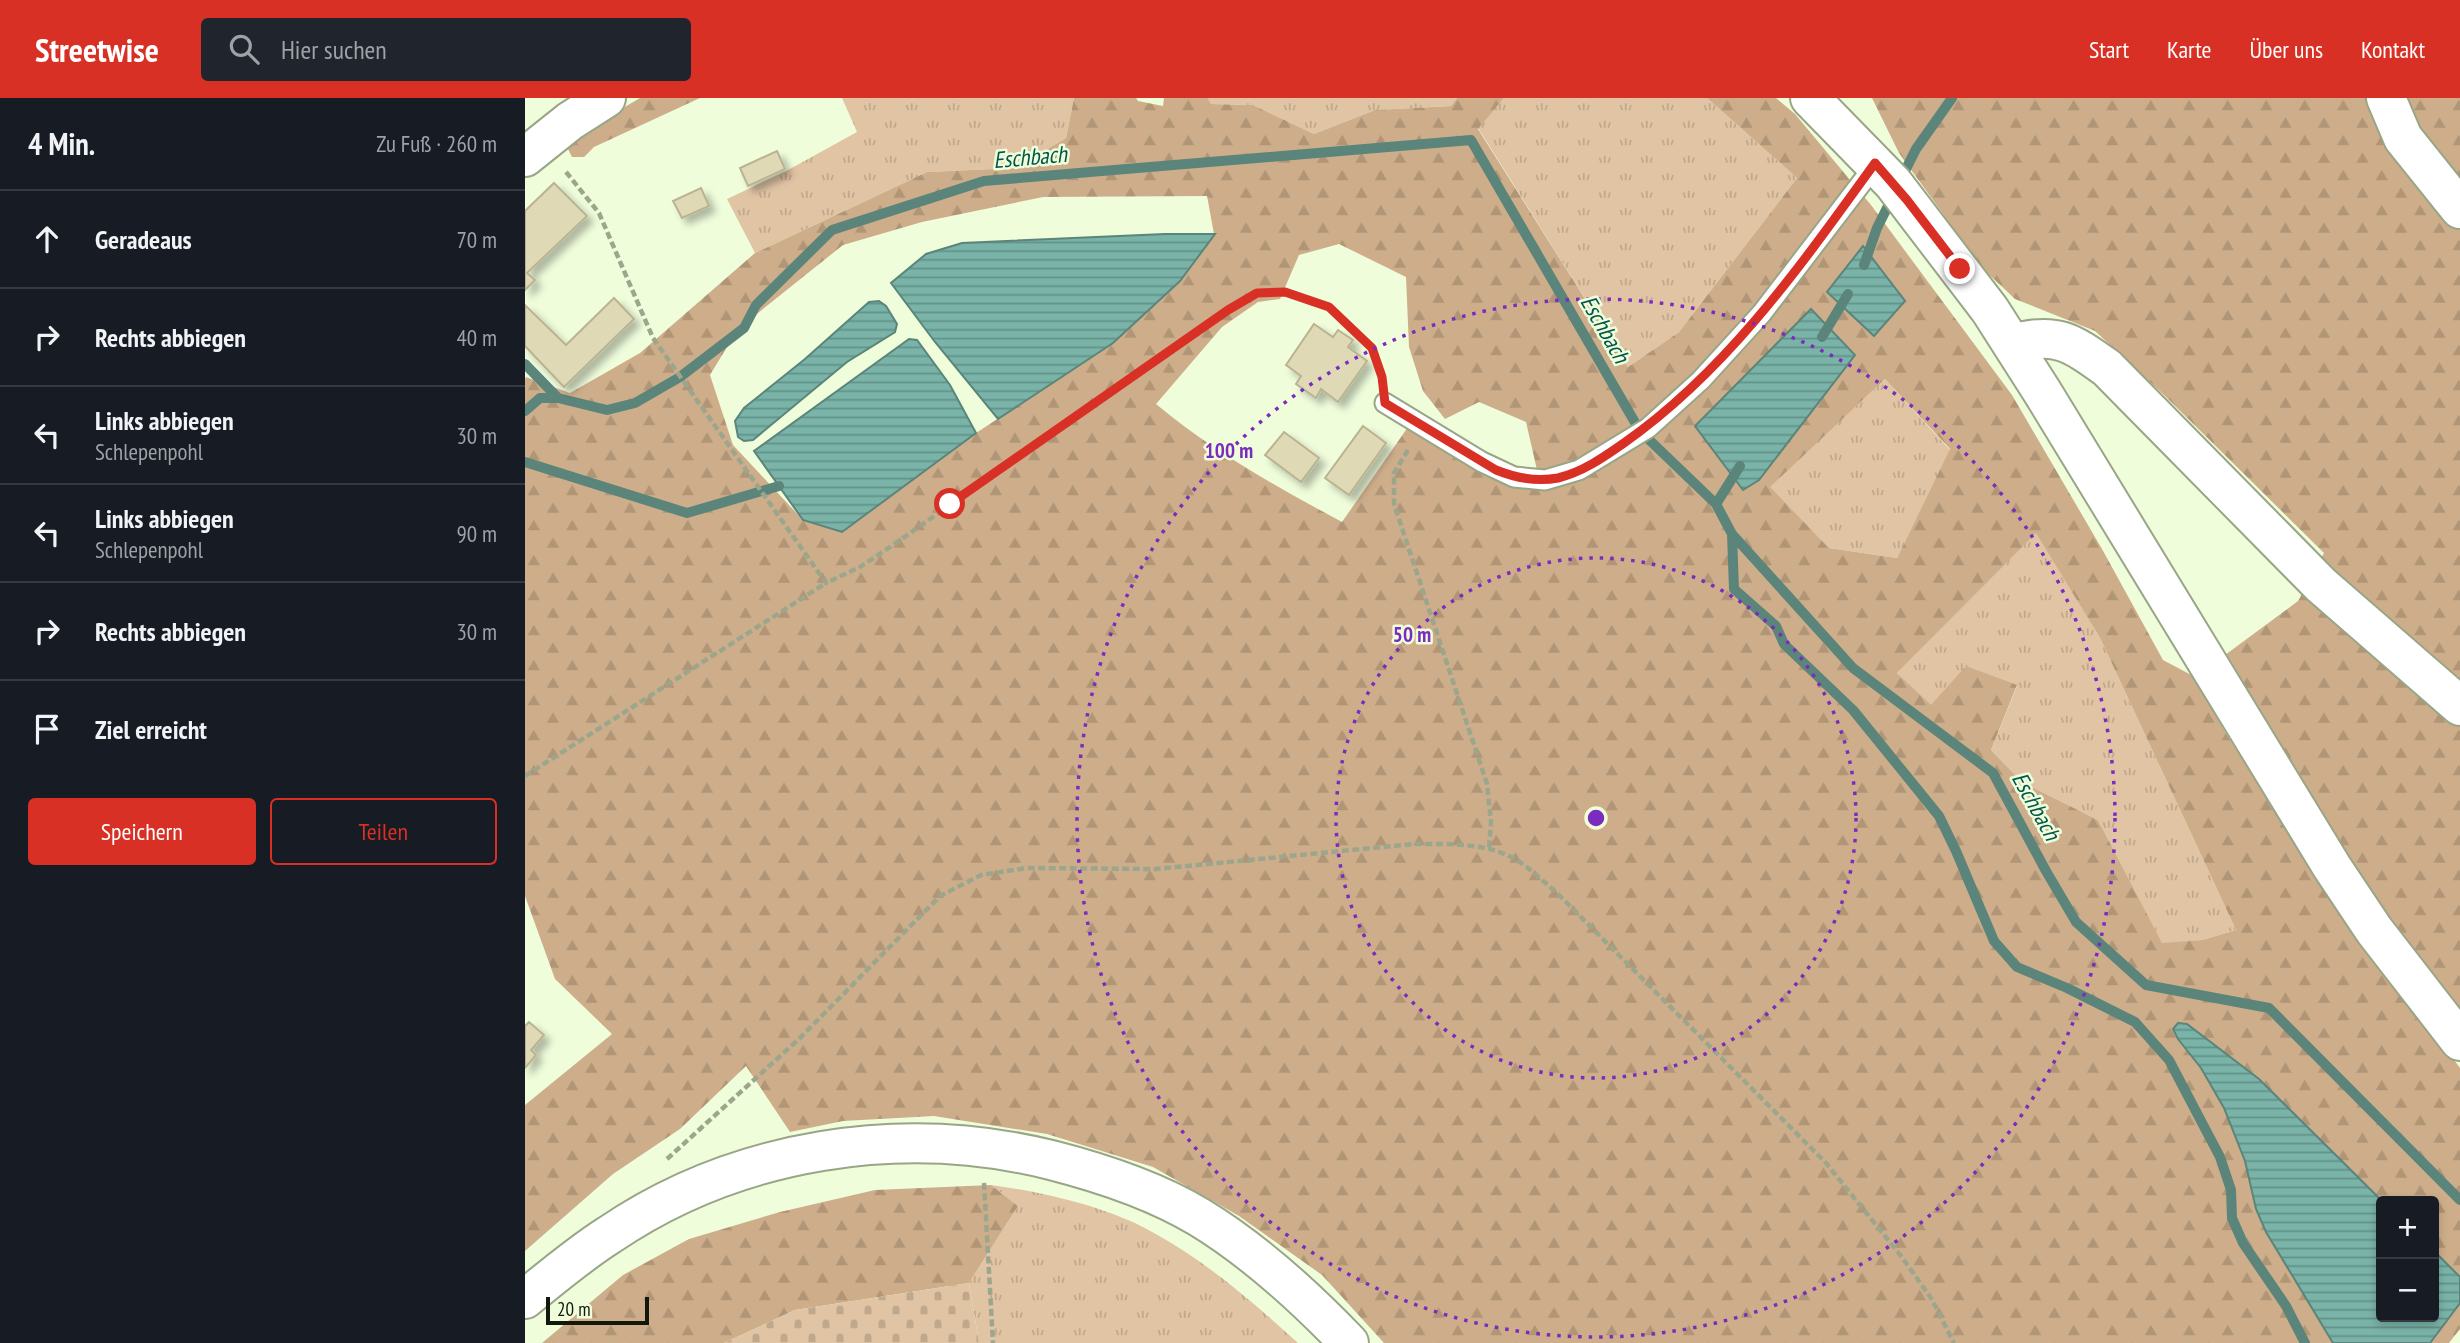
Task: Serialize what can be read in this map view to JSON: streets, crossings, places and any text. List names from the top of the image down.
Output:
{
  "water": ["Eschbach"],
  "scale_bar": "20 m",
  "page": {
    "header": "Streetwise",
    "search": "Hier suchen",
    "nav": [
      "Start",
      "Karte",
      "Über uns",
      "Kontakt"
    ],
    "heading": ["4 Min.", "Zu Fuß · 260 m"],
    "list": [
      ["Geradeaus", "70 m"],
      ["Rechts abbiegen", "40 m"],
      ["Links abbiegen", "Schlepenpohl", "30 m"],
      ["Links abbiegen", "Schlepenpohl", "90 m"],
      ["Rechts abbiegen", "30 m"],
      "Ziel erreicht"
    ],
    "buttons": ["Speichern", "Teilen"],
    "map_buttons": ["+", "−"],
    "scale": "20 m"
  },
  "rings": ["100 m", "50 m"]
}
